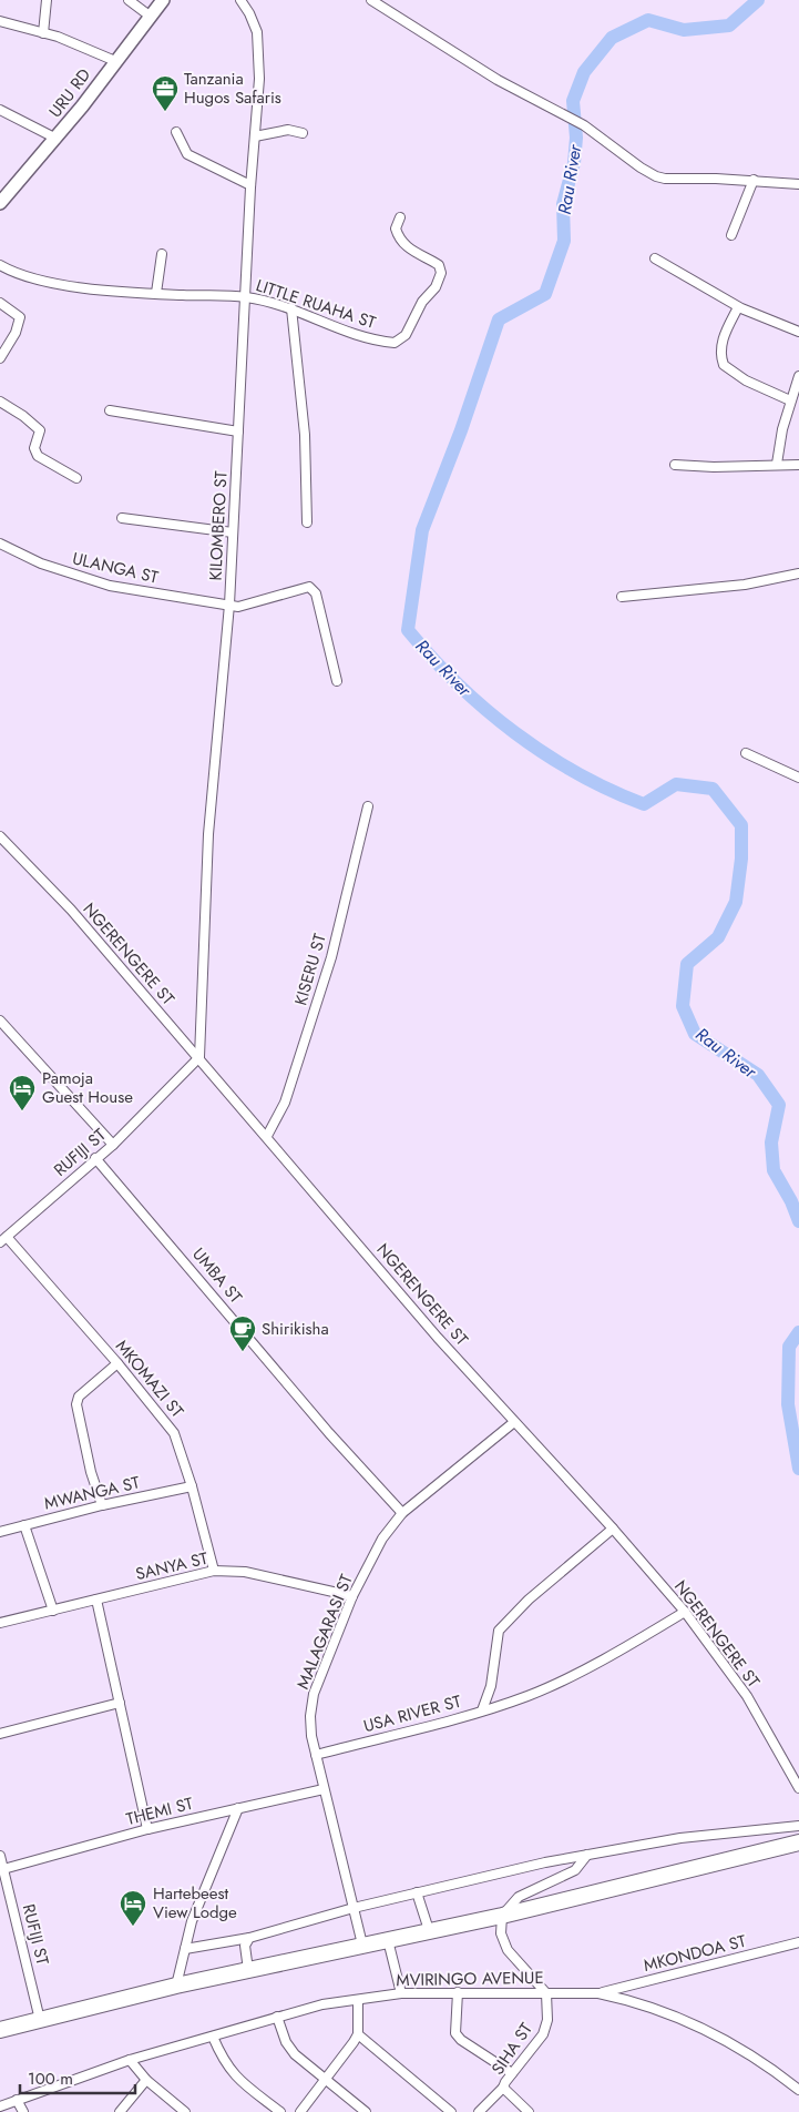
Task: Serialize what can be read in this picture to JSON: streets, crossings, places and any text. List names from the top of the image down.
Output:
{
  "streets": {
    "street": [
      "URU RD",
      "LITTLE RUAHA ST",
      "KILOMBERO ST",
      "ULANGA ST",
      "NGERENGERE ST",
      "KISERU ST",
      "RUFIJI ST",
      "UMBA ST",
      "MKOMAZI ST",
      "MWANGA ST",
      "SANYA ST",
      "MALAGARASI ST",
      "USA RIVER ST",
      "THEMI ST",
      "MKONDOA ST",
      "MVIRINGO AVENUE",
      "SIHA ST"
    ]
  },
  "crossings": [
    ["LITTLE RUAHA ST", "KILOMBERO ST"],
    ["KILOMBERO ST", "ULANGA ST"],
    ["KILOMBERO ST", "NGERENGERE ST"],
    ["KILOMBERO ST", "RUFIJI ST"],
    ["NGERENGERE ST", "KISERU ST"],
    ["NGERENGERE ST", "RUFIJI ST"],
    ["NGERENGERE ST", "MALAGARASI ST"],
    ["NGERENGERE ST", "USA RIVER ST"],
    ["RUFIJI ST", "UMBA ST"],
    ["RUFIJI ST", "MKOMAZI ST"],
    ["RUFIJI ST", "THEMI ST"],
    ["UMBA ST", "MALAGARASI ST"],
    ["MKOMAZI ST", "MWANGA ST"],
    ["MKOMAZI ST", "SANYA ST"],
    ["SANYA ST", "MALAGARASI ST"],
    ["MALAGARASI ST", "USA RIVER ST"],
    ["MALAGARASI ST", "THEMI ST"],
    ["MKONDOA ST", "MVIRINGO AVENUE"],
    ["MVIRINGO AVENUE", "SIHA ST"]
  ],
  "water": ["Rau River"],
  "places": {
    "office": ["Tanzania Hugos Safaris"],
    "hotel": ["Pamoja Guest House", "Hartebeest View Lodge"],
    "cafe": ["Shirikisha"]
  },
  "scale_bar": "100 m"
}
